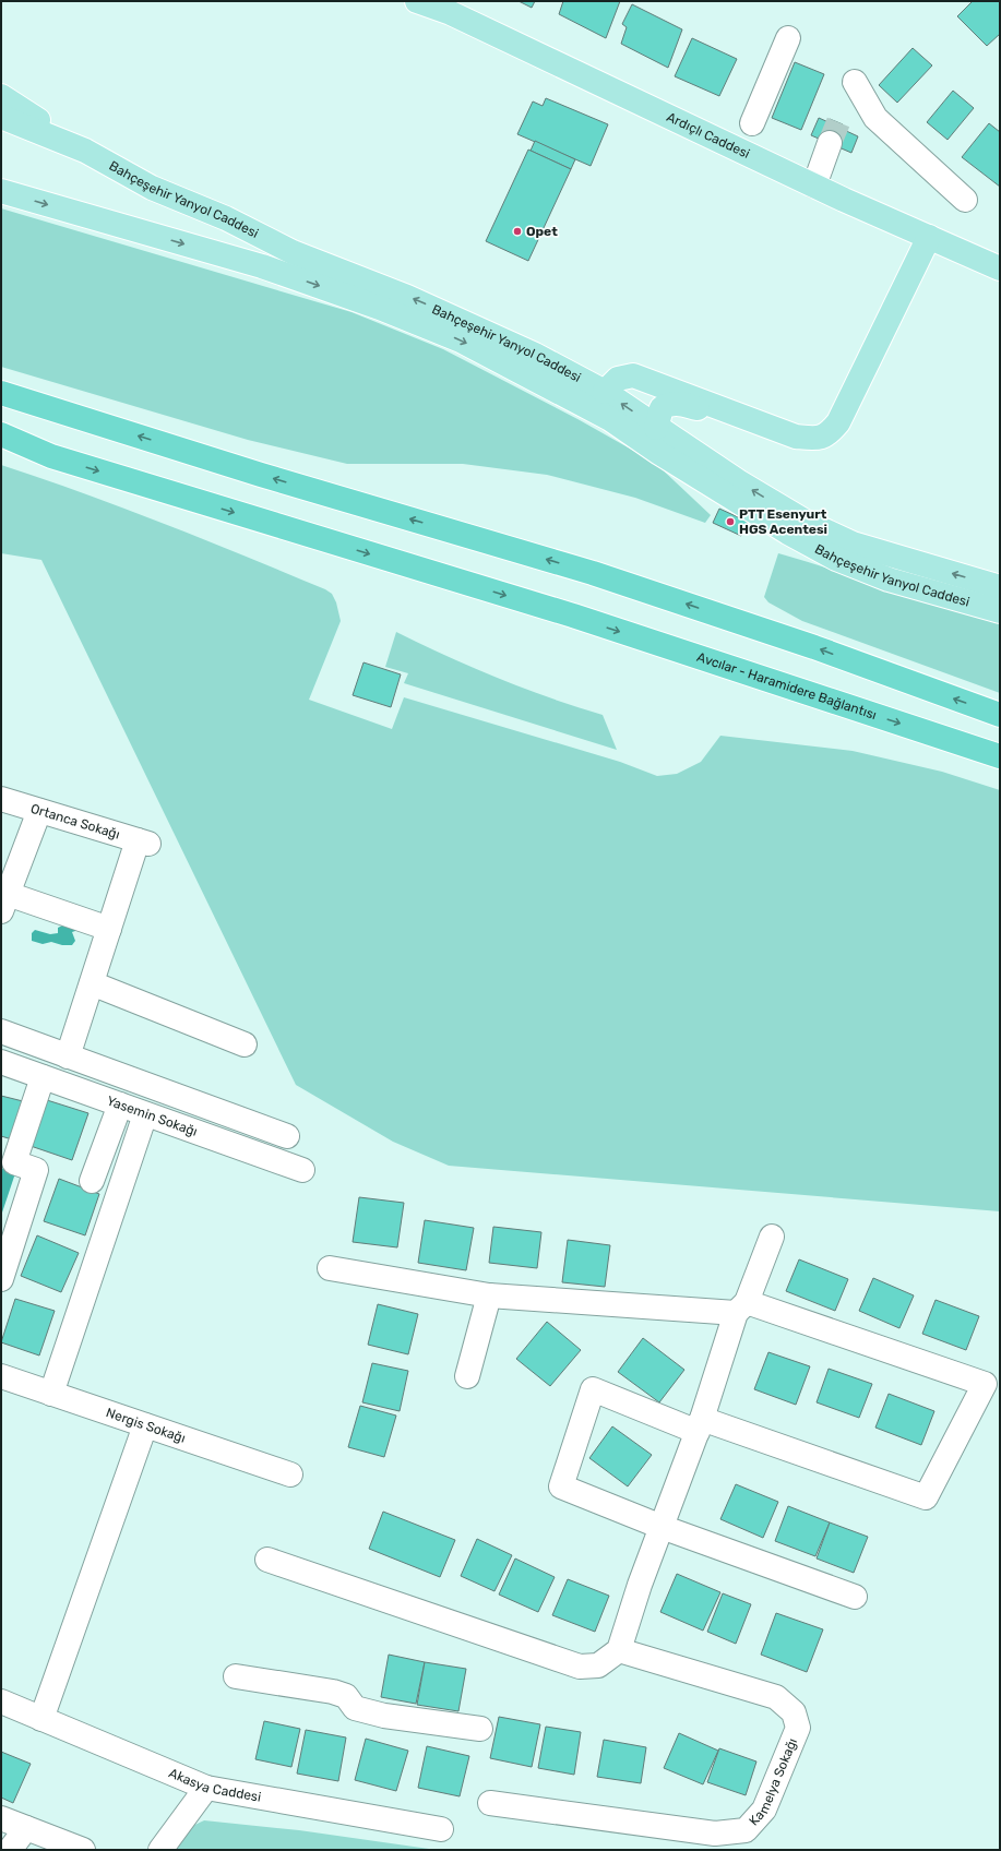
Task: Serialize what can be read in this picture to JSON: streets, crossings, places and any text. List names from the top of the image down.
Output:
{
  "streets": {
    "highway": ["Avcılar - Haramidere Bağlantısı"],
    "main road": ["Ardıçlı Caddesi", "Bahçeşehir Yanyol Caddesi"],
    "street": [
      "Ortanca Sokağı",
      "Yasemin Sokağı",
      "Nergis Sokağı",
      "Kamelya Sokağı",
      "Akasya Caddesi"
    ]
  },
  "places": ["Opet", "PTT Esenyurt HGS Acentesi"]
}
